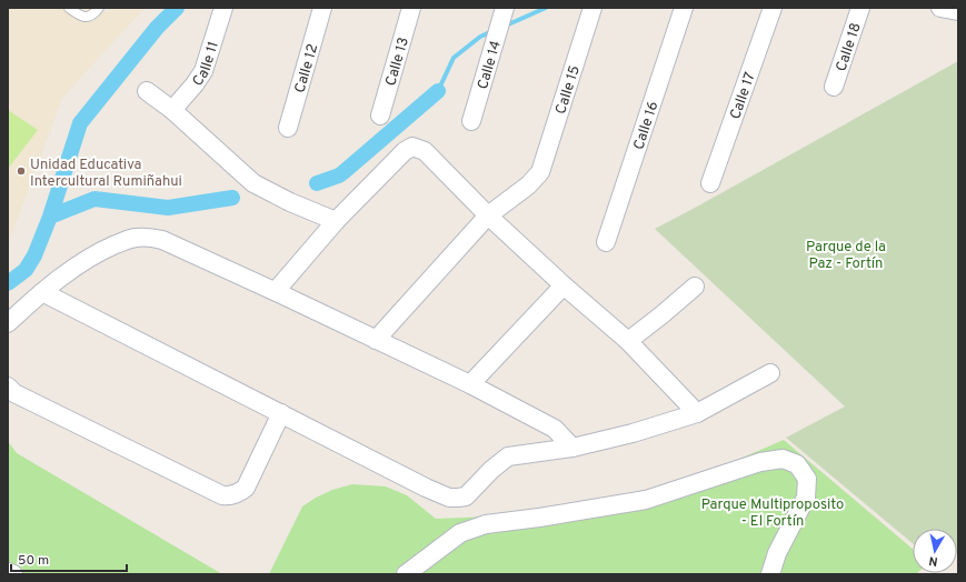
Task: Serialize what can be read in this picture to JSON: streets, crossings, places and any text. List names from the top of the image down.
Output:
{
  "streets": {
    "street": [
      "Calle 18",
      "Calle 11",
      "Calle 13",
      "Calle 14",
      "Calle 12",
      "Calle 15",
      "Calle 17",
      "Calle 16"
    ]
  },
  "parks": ["Parque de la Paz - Fortín", "Parque Multiproposito - El Fortín"],
  "places": ["Unidad Educativa Intercultural Rumiñahui"],
  "scale_bar": "50 m",
  "north": "bottom"
}
